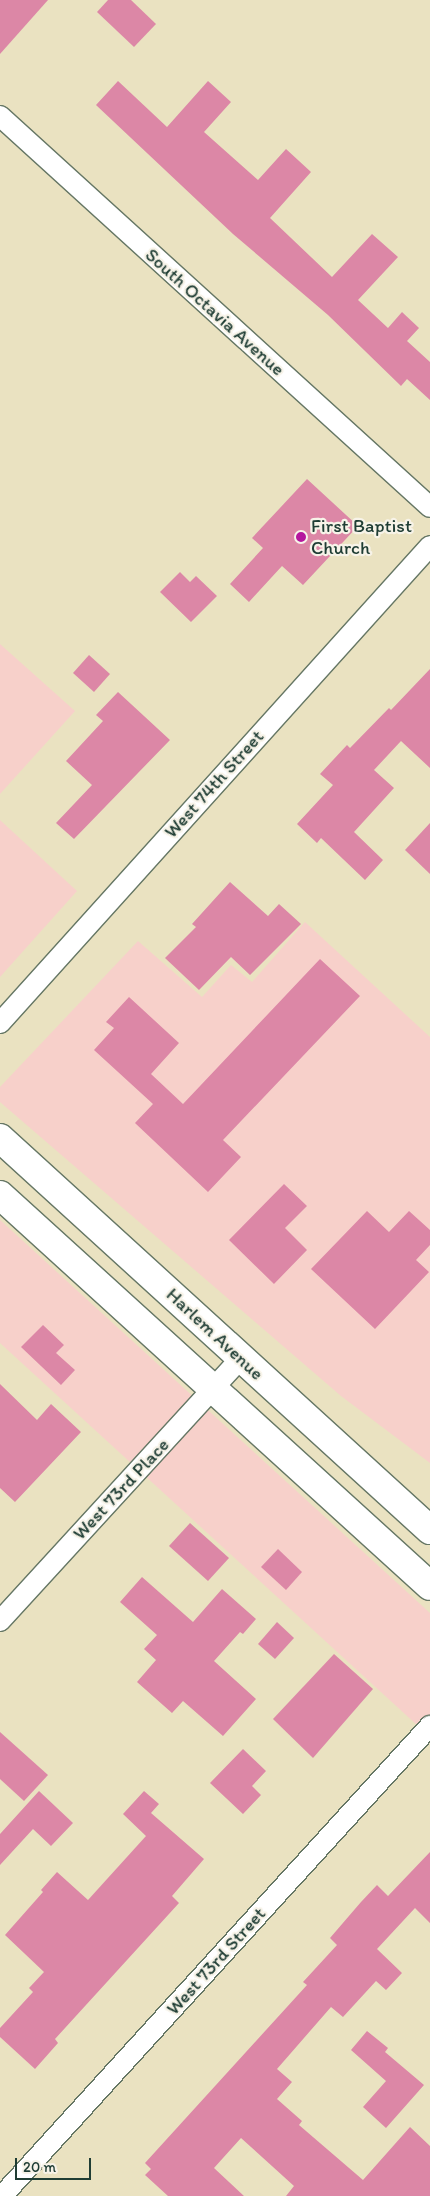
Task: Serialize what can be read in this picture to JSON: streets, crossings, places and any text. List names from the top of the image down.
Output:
{
  "streets": {
    "main road": ["Harlem Avenue"],
    "street": [
      "South Octavia Avenue",
      "West 74th Street",
      "West 73rd Place",
      "West 73rd Street"
    ]
  },
  "crossings": [
    ["Harlem Avenue", "West 73rd Place"]
  ],
  "places": ["First Baptist Church"],
  "scale_bar": "20 m"
}
